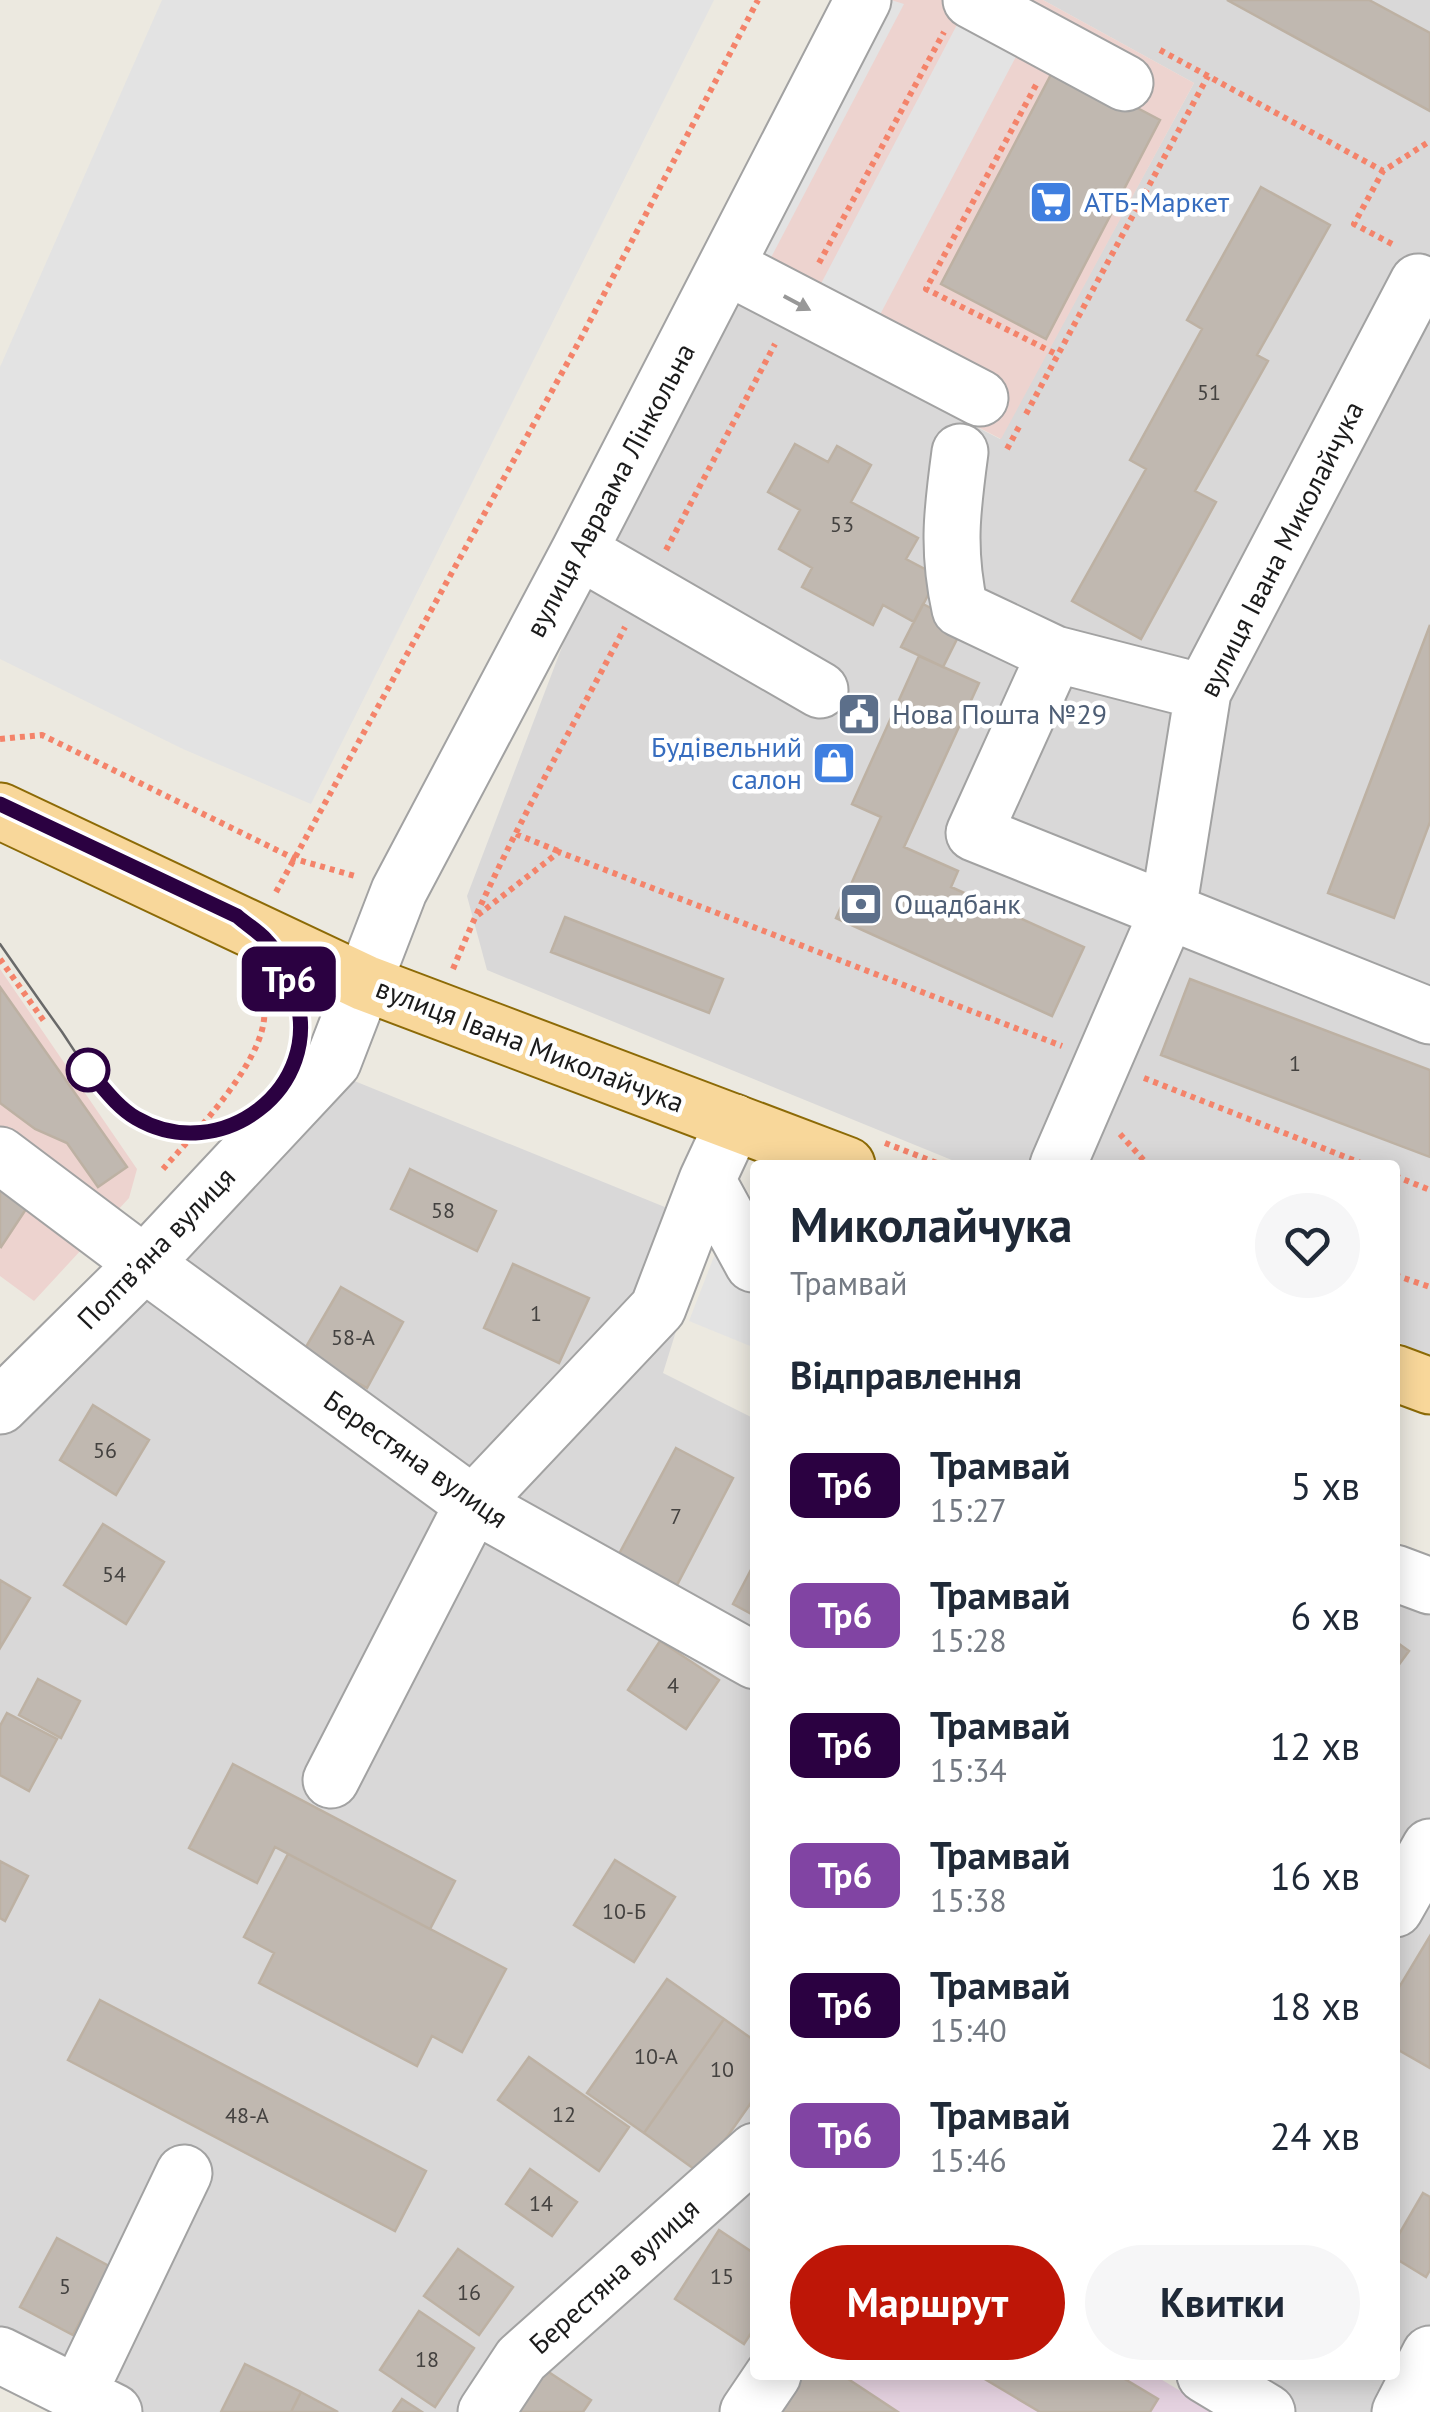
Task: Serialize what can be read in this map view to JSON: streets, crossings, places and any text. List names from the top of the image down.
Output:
{
  "streets": {
    "main road": ["вулиця Івана Миколайчука"],
    "street": ["вулиця Авраама Лінкольна", "Полтвʼяна вулиця", "Берестяна вулиця"]
  },
  "crossings": [
    ["вулиця Авраама Лінкольна", "вулиця Івана Миколайчука"],
    ["вулиця Авраама Лінкольна", "Полтвʼяна вулиця"],
    ["вулиця Івана Миколайчука", "Полтвʼяна вулиця"],
    ["Полтвʼяна вулиця", "Берестяна вулиця"]
  ],
  "places": {
    "supermarket": ["АТБ-Маркет"],
    "public building": ["Нова Пошта №29"],
    "shop": ["Будівельний салон"],
    "bank": ["Ощадбанк"]
  },
  "lines": ["tram line Тр6"],
  "house_numbers": [
    "51",
    "53",
    "1",
    "58",
    "1",
    "58-А",
    "56",
    "7",
    "54",
    "4",
    "10-Б",
    "10-А",
    "10",
    "12",
    "48-А",
    "14",
    "15",
    "5",
    "16",
    "18"
  ],
  "page": {
    "on_map": "Тр6",
    "heading": [
      ["Миколайчука", "Трамвай"],
      "Відправлення"
    ],
    "list": [
      {
        "mark": "Тр6",
        "name": "Трамвай",
        "note": "15:27",
        "value": "5 хв"
      },
      {
        "mark": "Тр6",
        "name": "Трамвай",
        "note": "15:28",
        "value": "6 хв"
      },
      {
        "mark": "Тр6",
        "name": "Трамвай",
        "note": "15:34",
        "value": "12 хв"
      },
      {
        "mark": "Тр6",
        "name": "Трамвай",
        "note": "15:38",
        "value": "16 хв"
      },
      {
        "mark": "Тр6",
        "name": "Трамвай",
        "note": "15:40",
        "value": "18 хв"
      },
      {
        "mark": "Тр6",
        "name": "Трамвай",
        "note": "15:46",
        "value": "24 хв"
      }
    ],
    "buttons": ["Маршрут", "Квитки"]
  }
}
